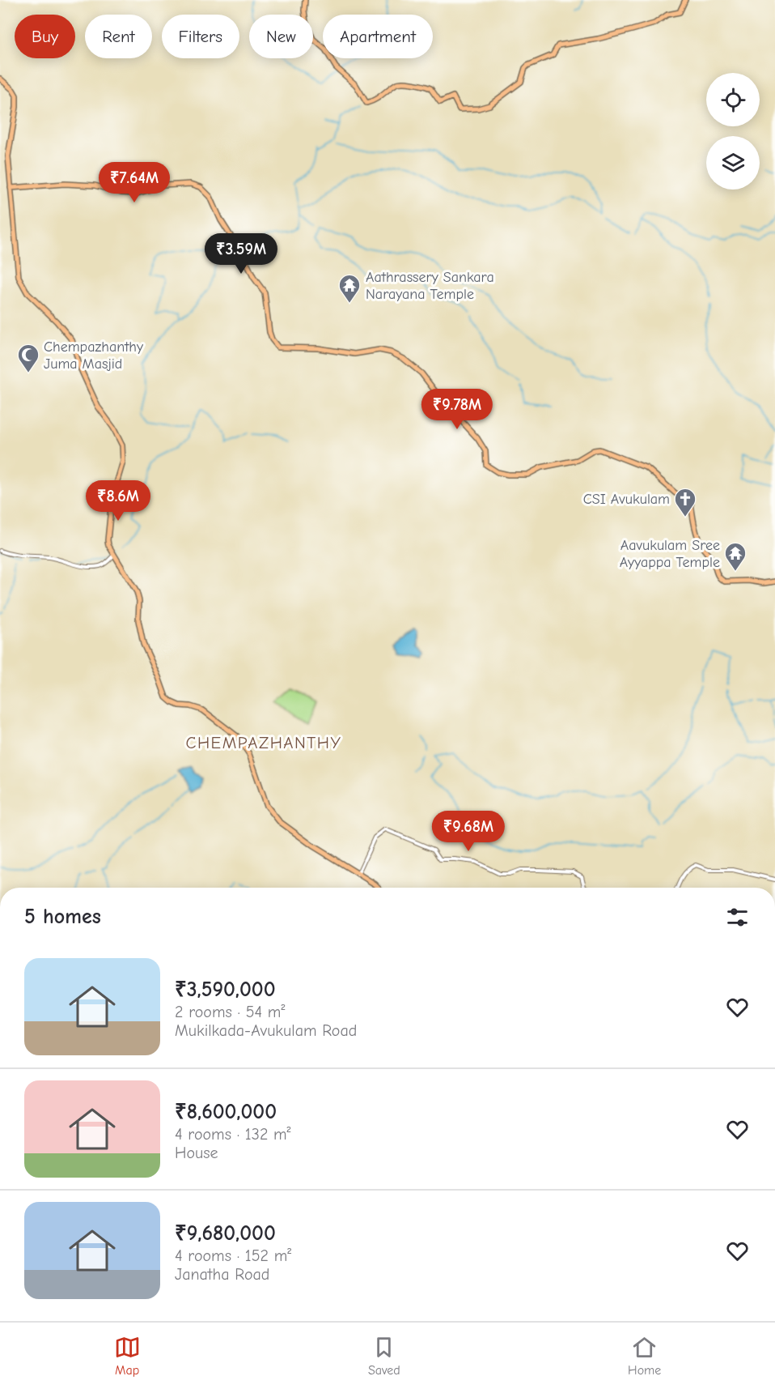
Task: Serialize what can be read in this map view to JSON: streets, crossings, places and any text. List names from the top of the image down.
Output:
{
  "districts": ["CHEMPAZHANTHY"],
  "places": {
    "temple": ["Aathrassery Sankara Narayana Temple", "Aavukulam Sree Ayyappa Temple"],
    "mosque": ["Chempazhanthy Juma Masjid"],
    "church": ["CSI Avukulam"]
  },
  "page": {
    "chip": [
      "Buy",
      "Rent",
      "Filters",
      "New",
      "Apartment"
    ],
    "price": [
      "₹7.64M",
      "₹3.59M",
      "₹9.78M",
      "₹8.6M",
      "₹9.68M"
    ],
    "heading": "5 homes",
    "list": [
      {
        "name": "₹3,590,000",
        "note": "2 rooms · 54 m² · Mukilkada-Avukulam Road"
      },
      {
        "name": "₹8,600,000",
        "note": "4 rooms · 132 m² · House"
      },
      {
        "name": "₹9,680,000",
        "note": "4 rooms · 152 m² · Janatha Road"
      }
    ],
    "tabs": ["Map", "Saved", "Home"]
  }
}
